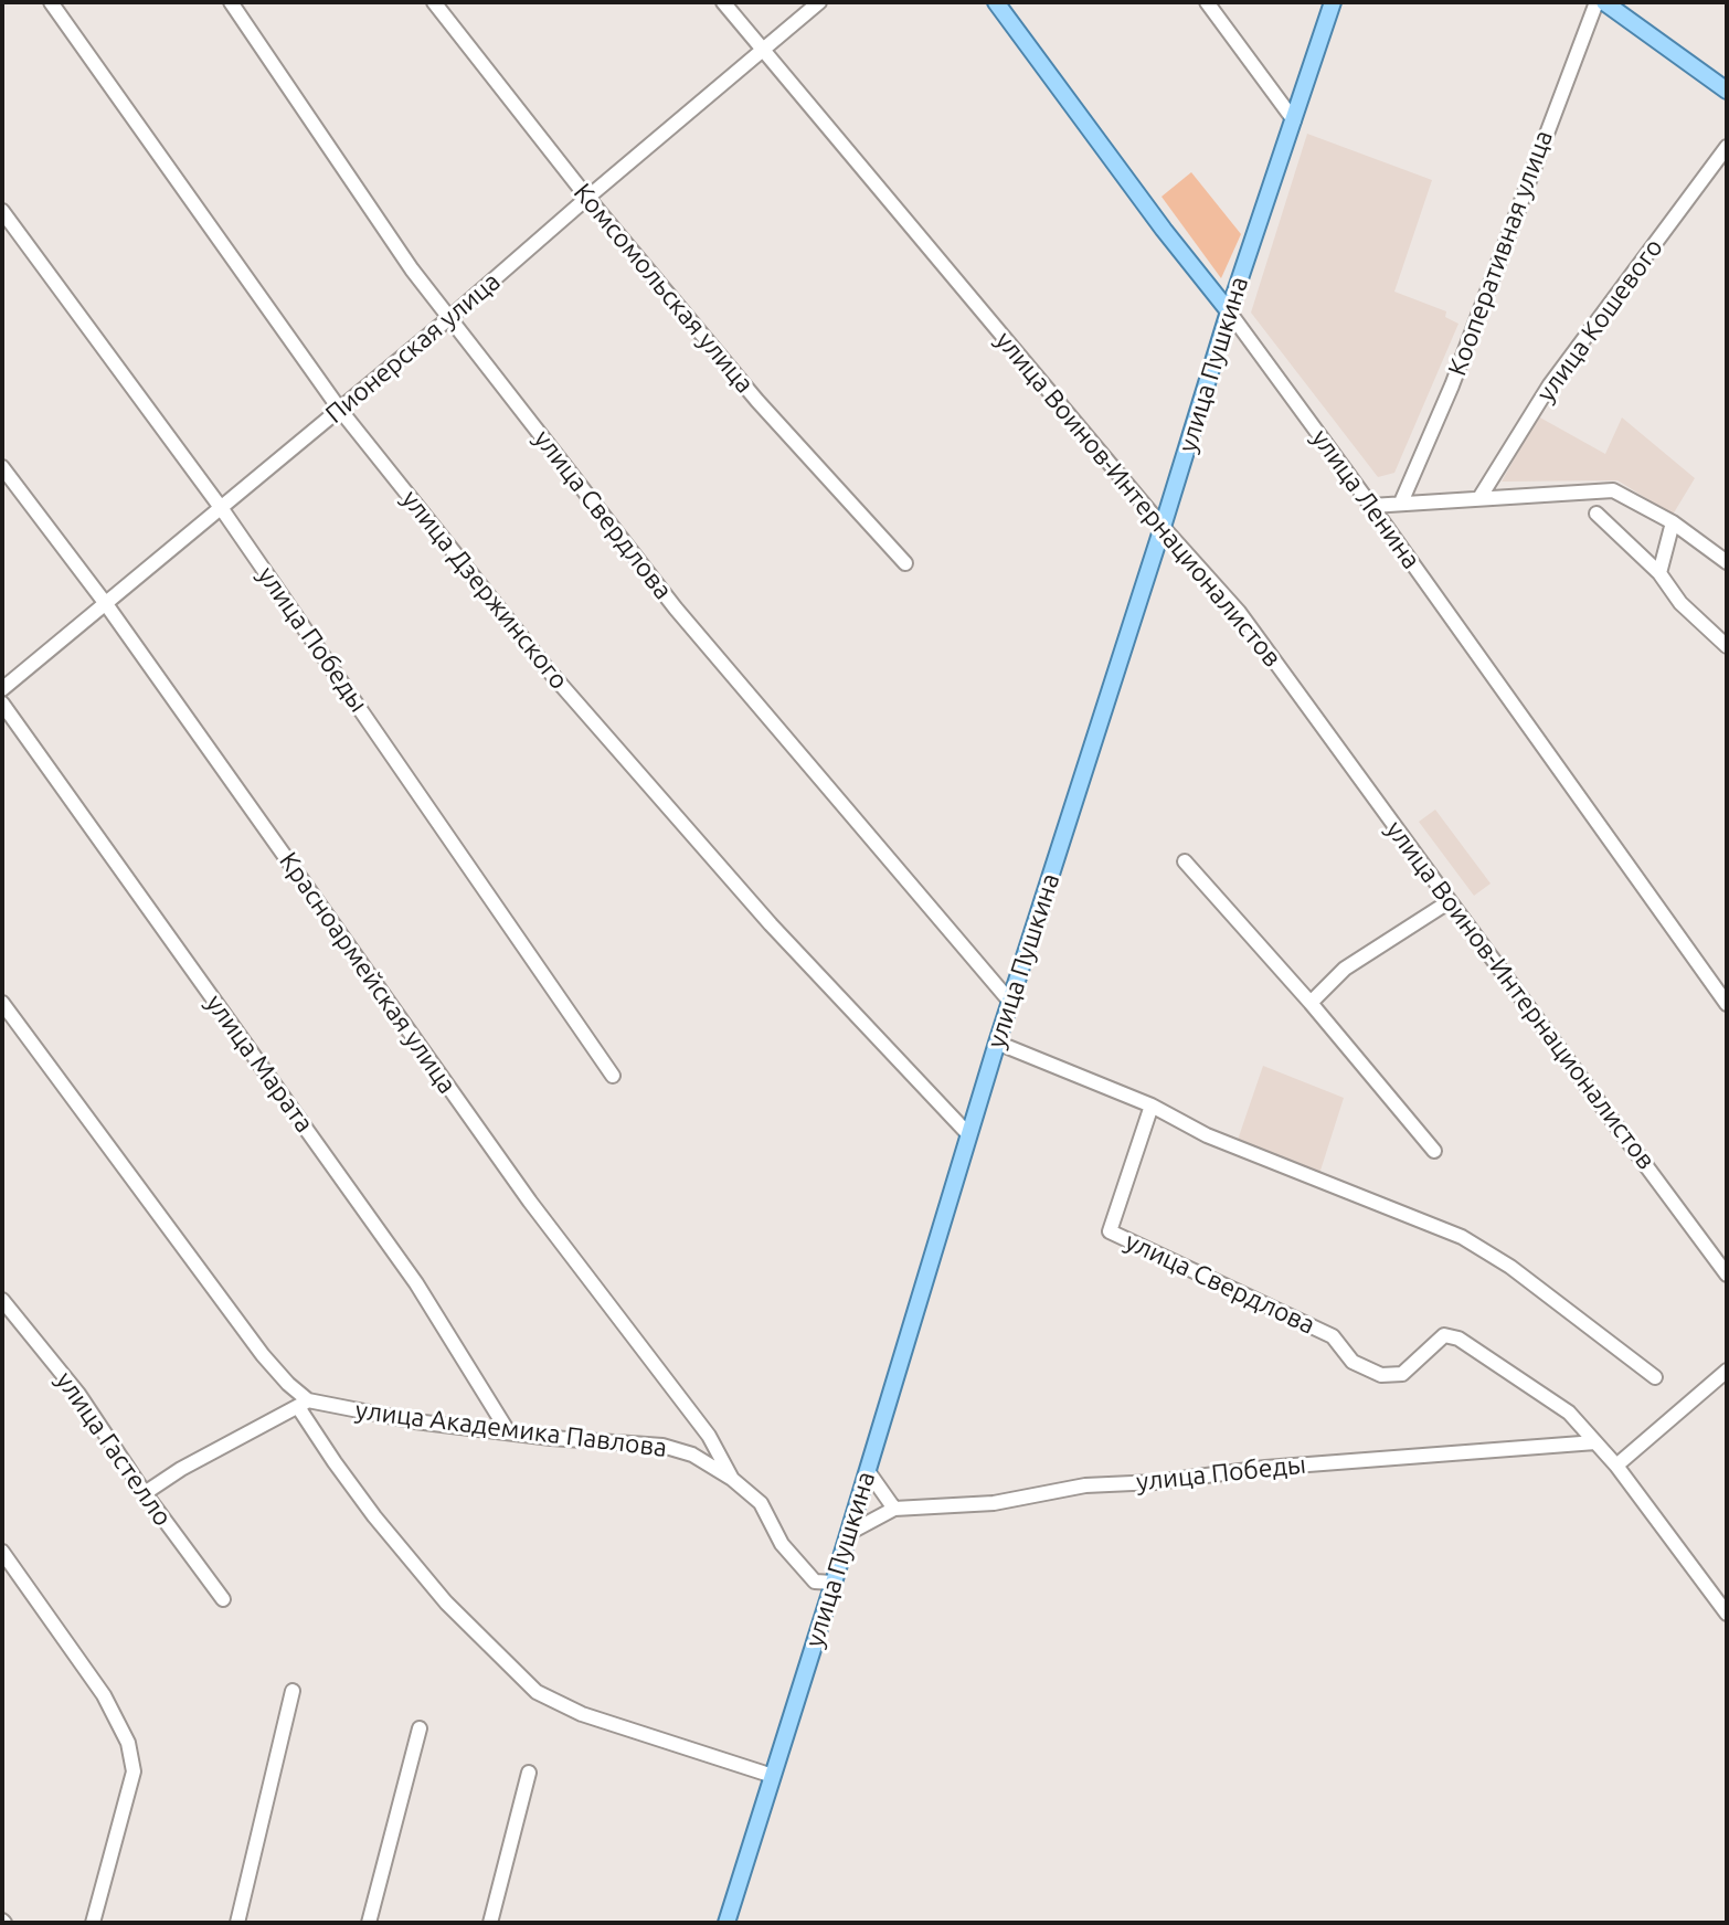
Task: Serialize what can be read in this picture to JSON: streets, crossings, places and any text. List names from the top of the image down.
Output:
{
  "streets": {
    "main road": ["улица Пушкина", "улица Ленина"],
    "street": [
      "Кооперативная улица",
      "Комсомольская улица",
      "улица Кошевого",
      "Пионерская улица",
      "улица Воинов-Интернационалистов",
      "улица Свердлова",
      "улица Дзержинского",
      "улица Победы",
      "Красноармейская улица",
      "улица Марата",
      "улица Академика Павлова",
      "улица Гастелло"
    ]
  },
  "crossings": [
    ["Комсомольская улица", "Пионерская улица"],
    ["Пионерская улица", "улица Воинов-Интернационалистов"],
    ["Пионерская улица", "улица Свердлова"],
    ["Пионерская улица", "улица Дзержинского"],
    ["Пионерская улица", "улица Победы"],
    ["Пионерская улица", "Красноармейская улица"],
    ["улица Пушкина", "улица Воинов-Интернационалистов"],
    ["улица Пушкина", "улица Ленина"],
    ["улица Пушкина", "улица Свердлова"],
    ["улица Пушкина", "улица Дзержинского"],
    ["улица Пушкина", "улица Академика Павлова"],
    ["улица Свердлова", "улица Победы"],
    ["Красноармейская улица", "улица Академика Павлова"],
    ["улица Марата", "улица Академика Павлова"]
  ]
}
